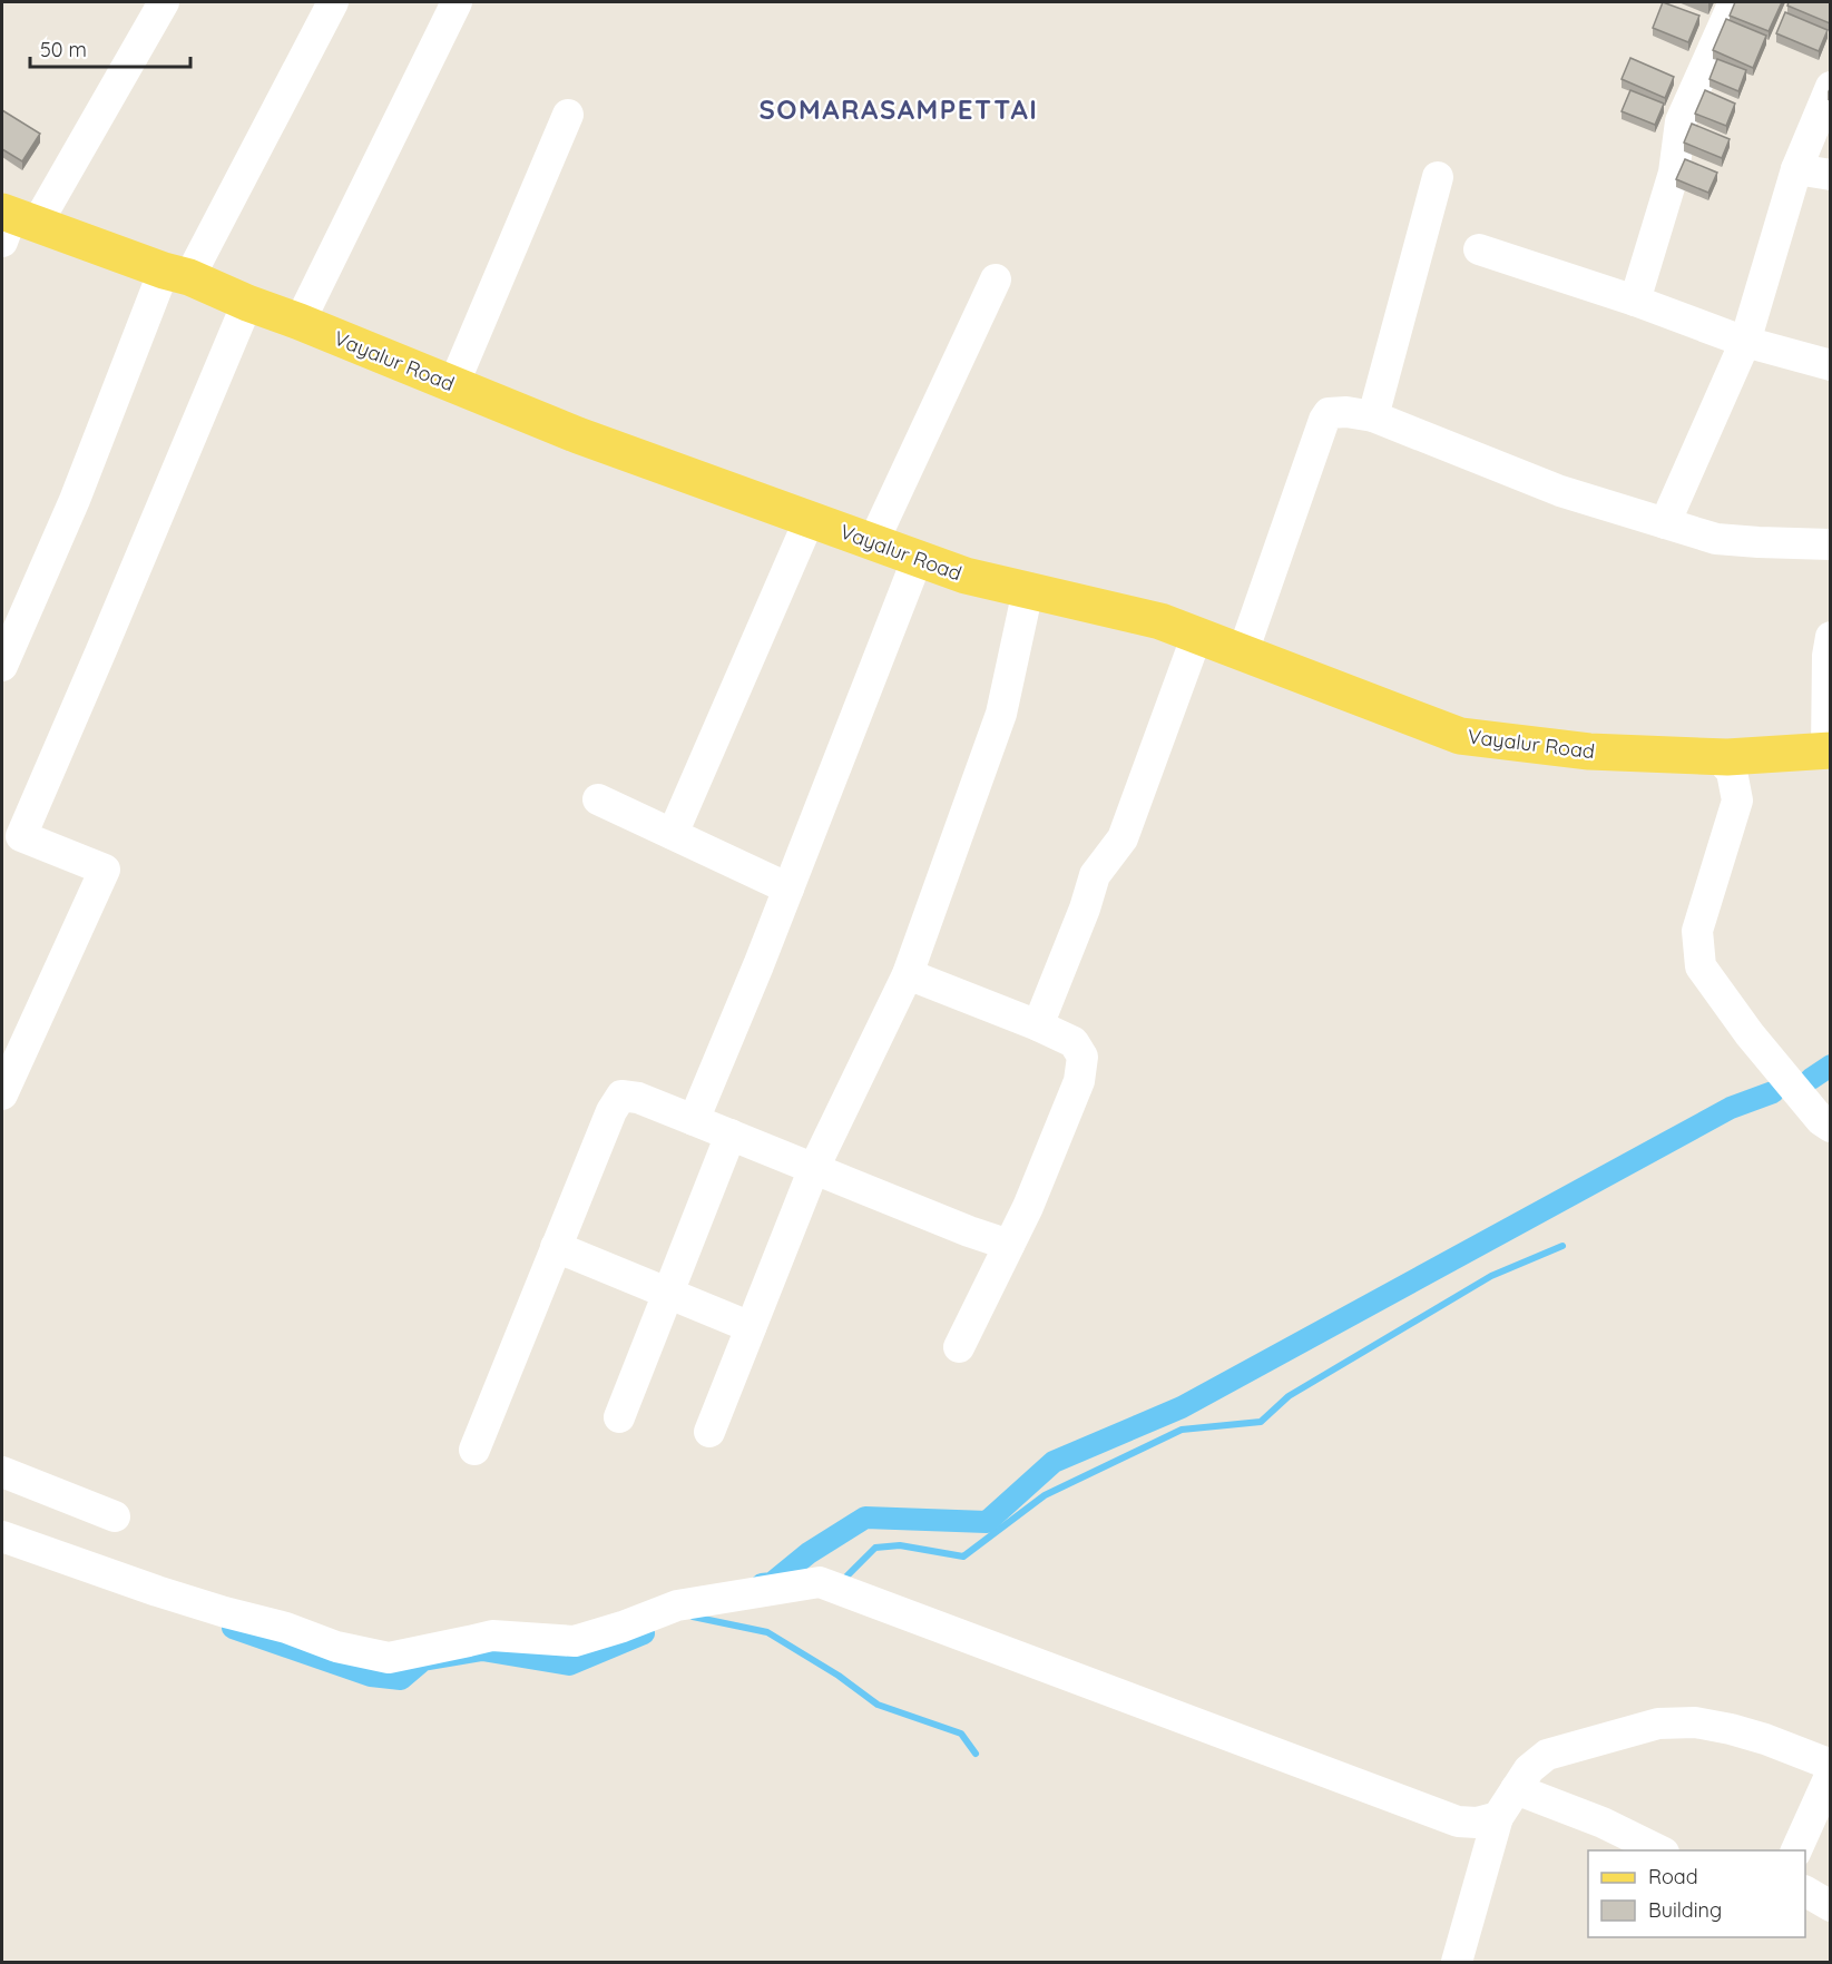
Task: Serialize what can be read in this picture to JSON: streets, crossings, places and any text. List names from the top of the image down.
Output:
{
  "streets": {
    "main road": ["Vayalur Road"]
  },
  "districts": ["SOMARASAMPETTAI"],
  "legend": ["Road", "Building"],
  "scale_bar": "50 m"
}
